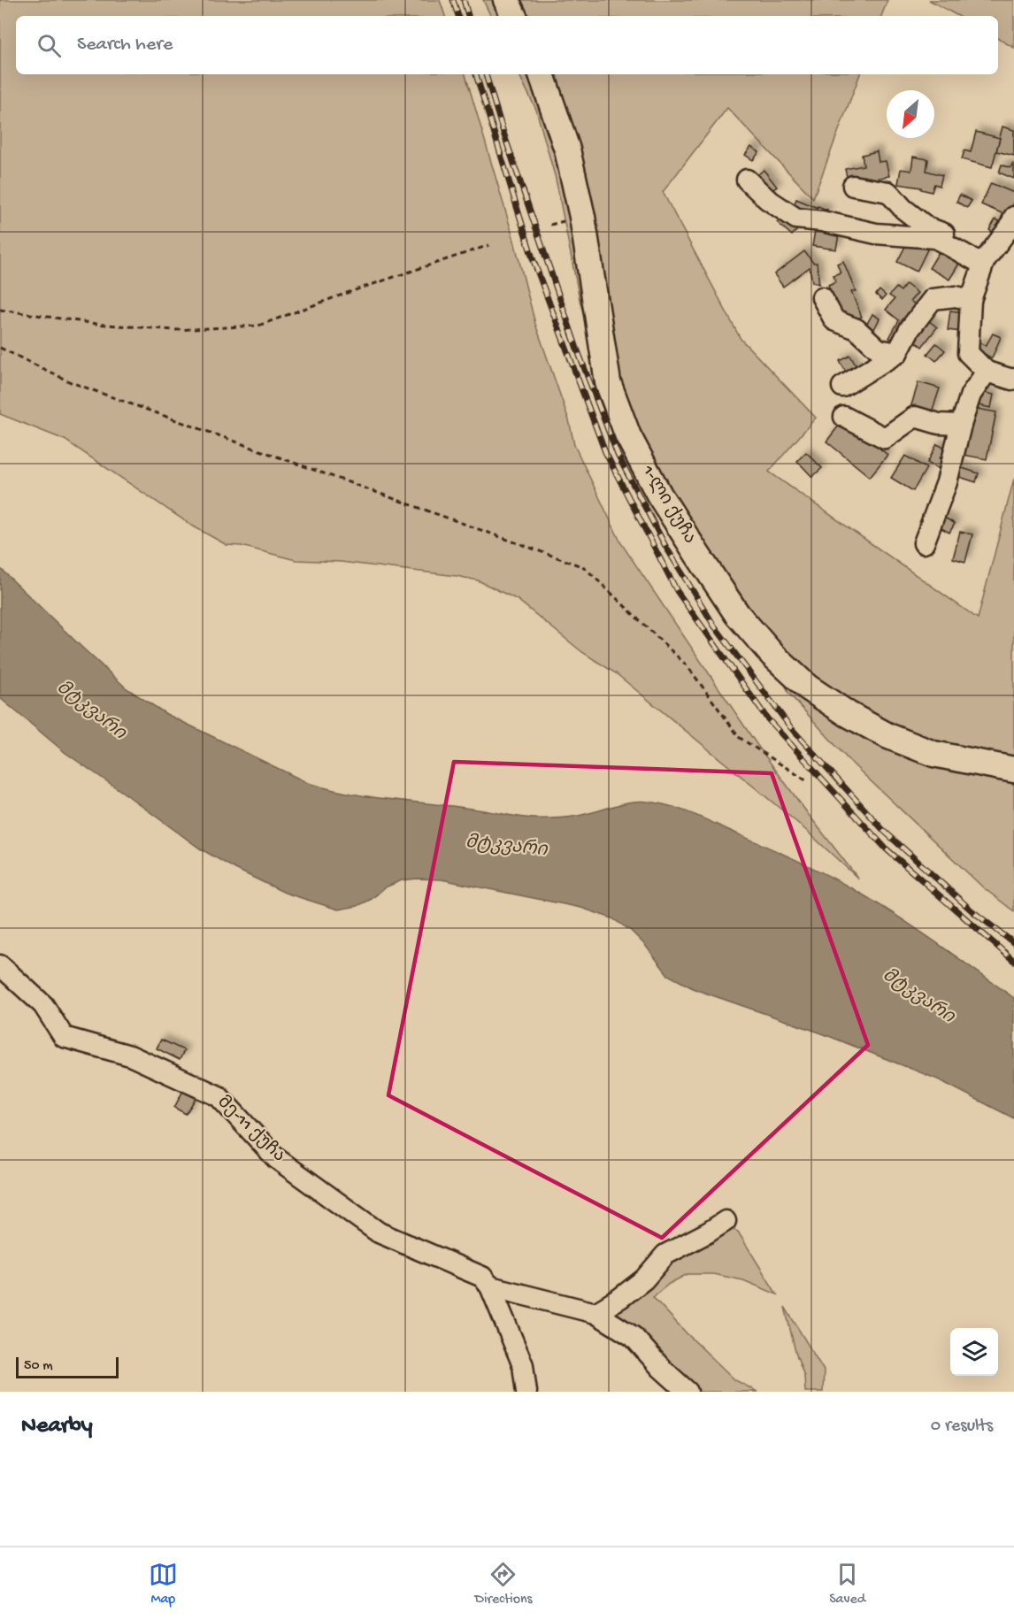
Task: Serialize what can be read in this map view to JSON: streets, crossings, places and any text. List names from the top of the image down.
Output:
{
  "streets": {
    "main road": ["1-ლი ქუჩა"],
    "street": ["მე-11 ქუჩა"]
  },
  "water": ["მტკვარი"],
  "scale_bar": "50 m",
  "north": "bottom left",
  "page": {
    "search": "Search here",
    "scale": "50 m",
    "heading": ["Nearby", "0 results"],
    "nav": ["Map", "Directions", "Saved"]
  }
}
